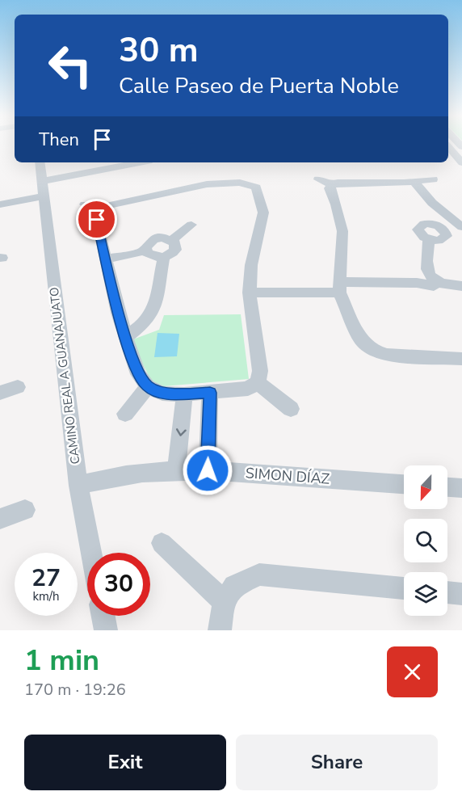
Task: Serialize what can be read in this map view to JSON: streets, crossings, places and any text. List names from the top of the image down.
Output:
{
  "streets": {
    "street": ["CAMINO REAL A GUANAJUATO", "SIMON DÍAZ"]
  },
  "crossings": [
    ["CAMINO REAL A GUANAJUATO", "SIMON DÍAZ"]
  ],
  "north": "bottom",
  "page": {
    "turn": ["30 m", "Calle Paseo de Puerta Noble"],
    "then": "Then",
    "speed": "27 km/h",
    "limit": "30",
    "heading": ["1 min", "170 m · 19:26"],
    "buttons": ["Exit", "Share"]
  }
}
